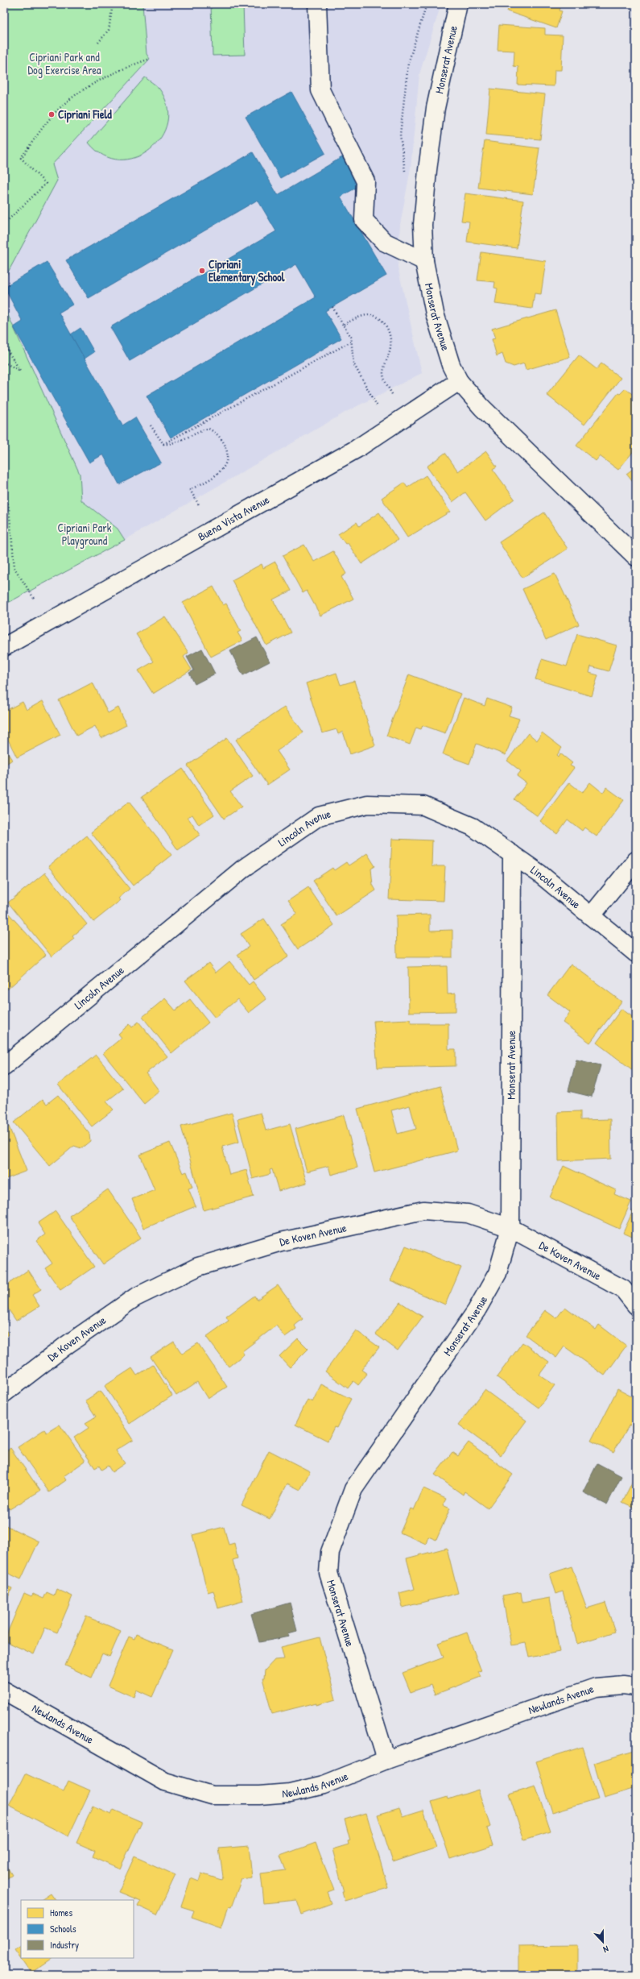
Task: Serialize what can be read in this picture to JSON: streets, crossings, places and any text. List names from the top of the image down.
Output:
{
  "streets": {
    "street": [
      "Monserat Avenue",
      "Buena Vista Avenue",
      "Lincoln Avenue",
      "De Koven Avenue",
      "Newlands Avenue"
    ]
  },
  "crossings": [
    ["Monserat Avenue", "Buena Vista Avenue"],
    ["Monserat Avenue", "Lincoln Avenue"],
    ["Monserat Avenue", "De Koven Avenue"],
    ["Monserat Avenue", "Newlands Avenue"]
  ],
  "parks": ["Cipriani Park and Dog Exercise Area", "Cipriani Park Playground"],
  "places": ["Cipriani Field", "Cipriani Elementary School"],
  "legend": ["Homes", "Schools", "Industry"],
  "north": "bottom"
}
